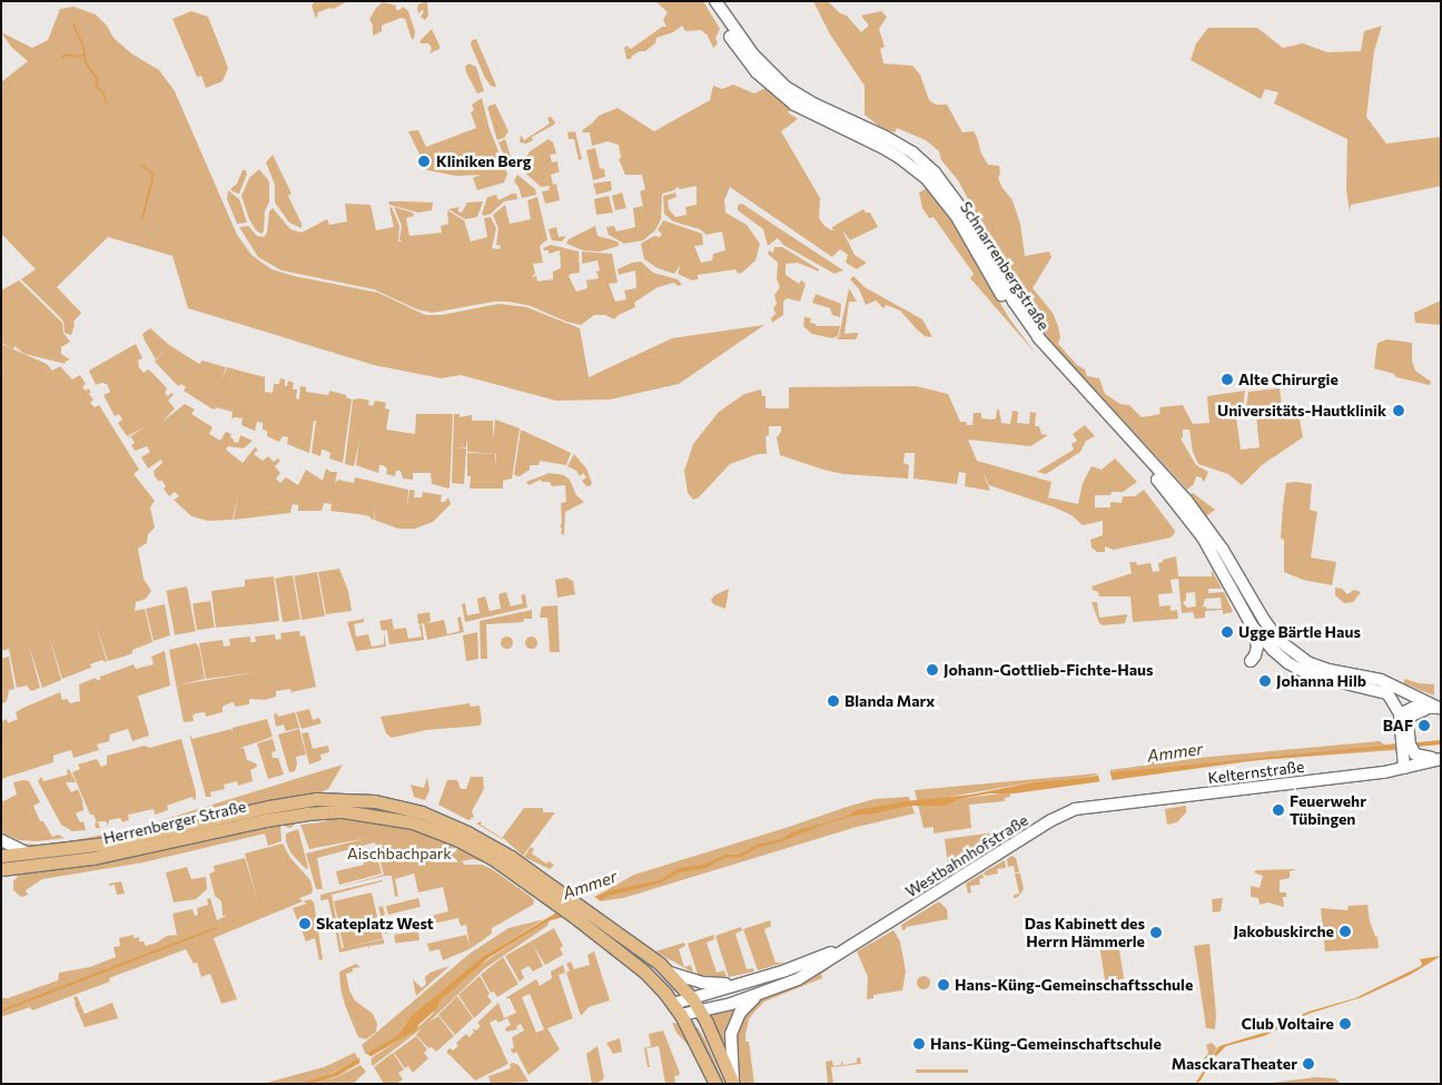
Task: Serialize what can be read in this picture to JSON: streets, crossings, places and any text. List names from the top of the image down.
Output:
{
  "streets": {
    "main road": ["Herrenberger Straße"],
    "street": ["Schnarrenbergstraße", "Kelternstraße", "Westbahnhofstraße"]
  },
  "crossings": [
    ["Kelternstraße", "Westbahnhofstraße"]
  ],
  "water": ["Ammer"],
  "parks": ["Aischbachpark"],
  "places": [
    "Kliniken Berg",
    "Alte Chirurgie",
    "Universitäts-Hautklinik",
    "Ugge Bärtle Haus",
    "Johann-Gottlieb-Fichte-Haus",
    "Johanna Hilb",
    "Blanda Marx",
    "BAF",
    "Feuerwehr Tübingen",
    "Skateplatz West",
    "Jakobuskirche",
    "Das Kabinett des Herrn Hämmerle",
    "Hans-Küng-Gemeinschaftsschule",
    "Club Voltaire",
    "Hans-Küng-Gemeinschaftschule",
    "MasckaraTheater"
  ]
}
